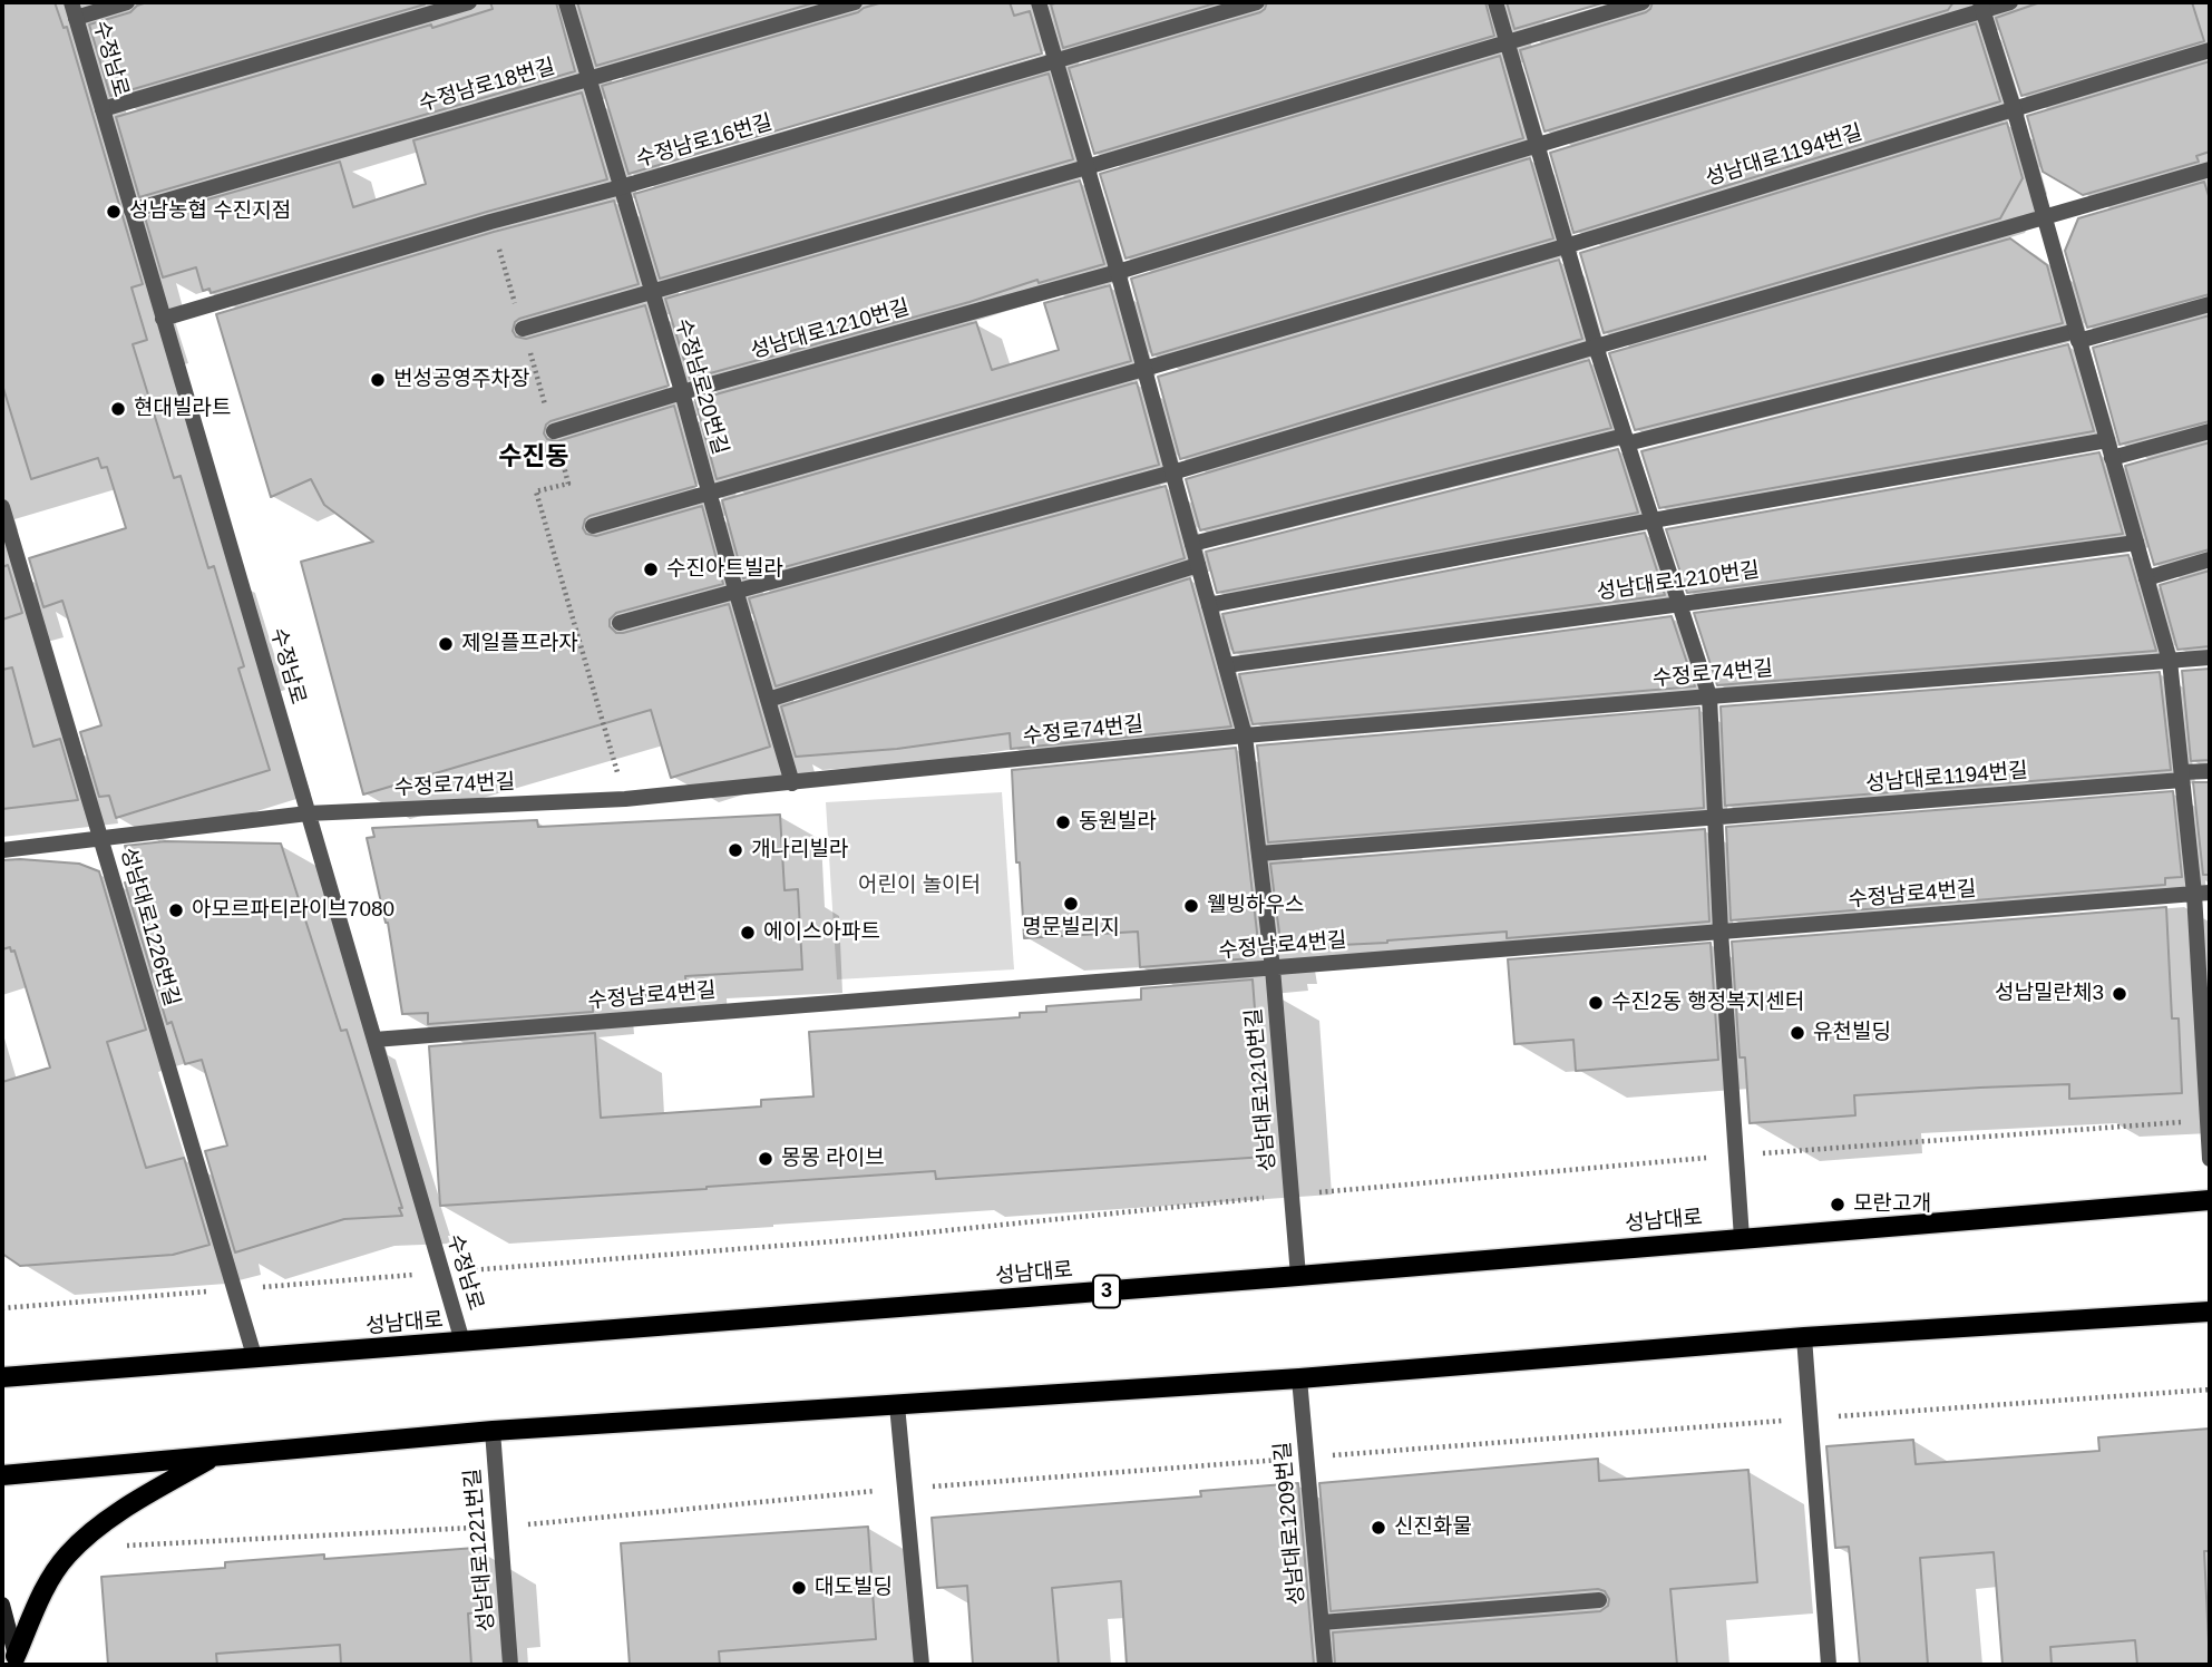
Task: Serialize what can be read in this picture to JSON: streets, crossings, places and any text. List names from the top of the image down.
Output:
{
  "streets": {
    "main road": ["성남대로", "3"],
    "street": [
      "수정남로",
      "수정남로18번길",
      "수정남로16번길",
      "성남대로1194번길",
      "성남대로1210번길",
      "수정남로20번길",
      "수정로74번길",
      "수정남로4번길",
      "성남대로1226번길",
      "성남대로1209번길",
      "성남대로1221번길"
    ]
  },
  "crossings": [
    ["수정남로", "수정남로18번길"],
    ["수정남로", "수정남로16번길"],
    ["수정남로", "수정로74번길"],
    ["수정남로", "수정남로4번길"],
    ["수정남로", "성남대로"],
    ["수정남로18번길", "수정남로20번길"],
    ["수정남로16번길", "성남대로1210번길"],
    ["수정남로16번길", "수정남로20번길"],
    ["성남대로1210번길", "수정남로20번길"],
    ["성남대로1210번길", "수정로74번길"],
    ["성남대로1210번길", "수정남로4번길"],
    ["성남대로1210번길", "성남대로"],
    ["수정남로20번길", "수정로74번길"],
    ["수정로74번길", "성남대로1226번길"],
    ["성남대로1226번길", "성남대로"]
  ],
  "districts": ["수진동"],
  "parks": ["어린이 놀이터"],
  "places": [
    "성남농협 수진지점",
    "번성공영주차장",
    "현대빌라트",
    "수진아트빌라",
    "제일플프라자",
    "동원빌라",
    "개나리빌라",
    "명문빌리지",
    "웰빙하우스",
    "아모르파티라이브7080",
    "에이스아파트",
    "성남밀란체3",
    "수진2동 행정복지센터",
    "유천빌딩",
    "몽몽 라이브",
    "모란고개",
    "신진화물",
    "대도빌딩"
  ]
}
